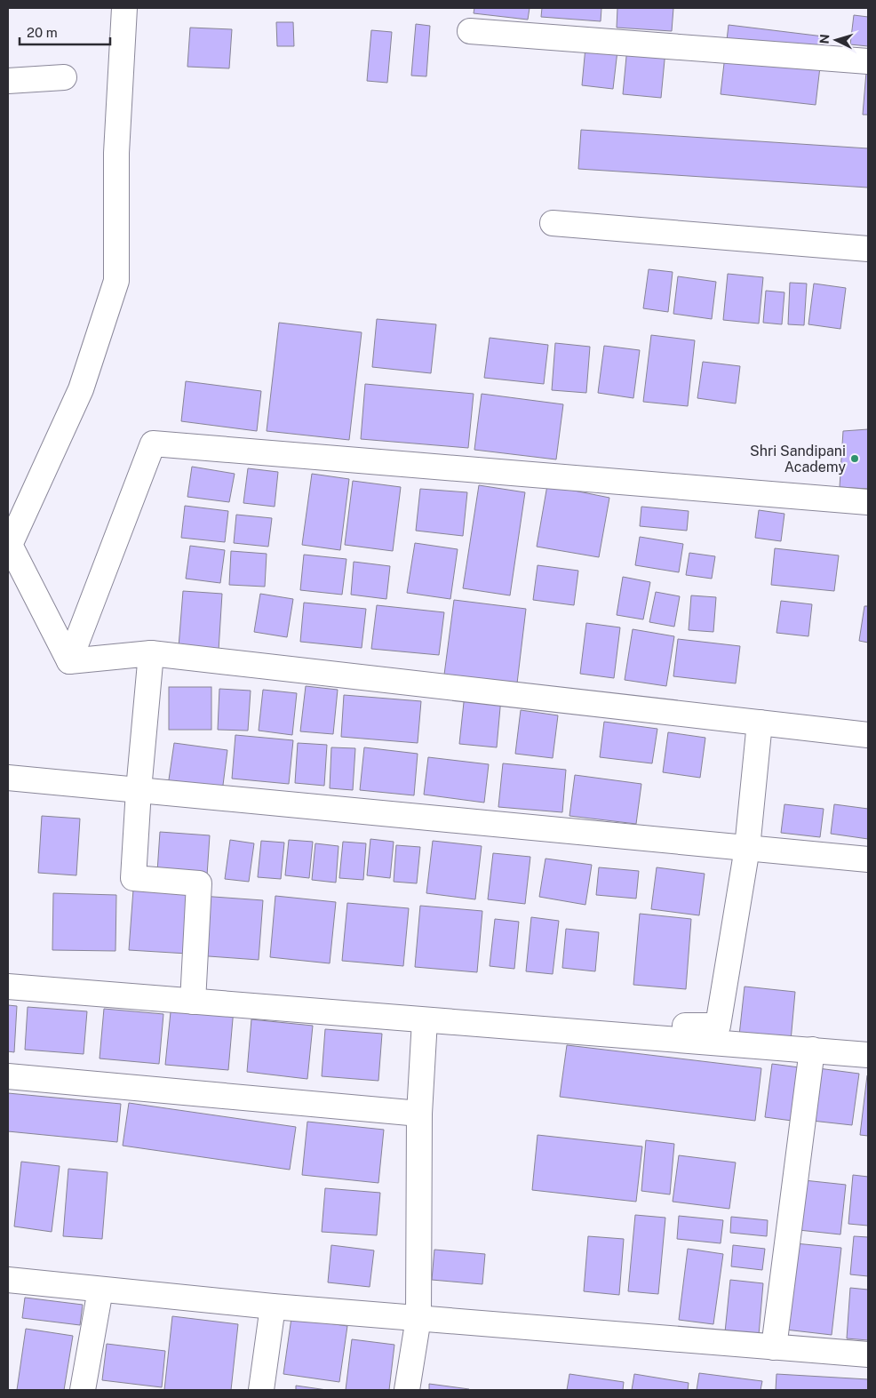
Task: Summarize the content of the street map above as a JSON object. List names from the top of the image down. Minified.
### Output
{"places":["Shri Sandipani Academy"],"scale_bar":"20 m","north":"left"}
